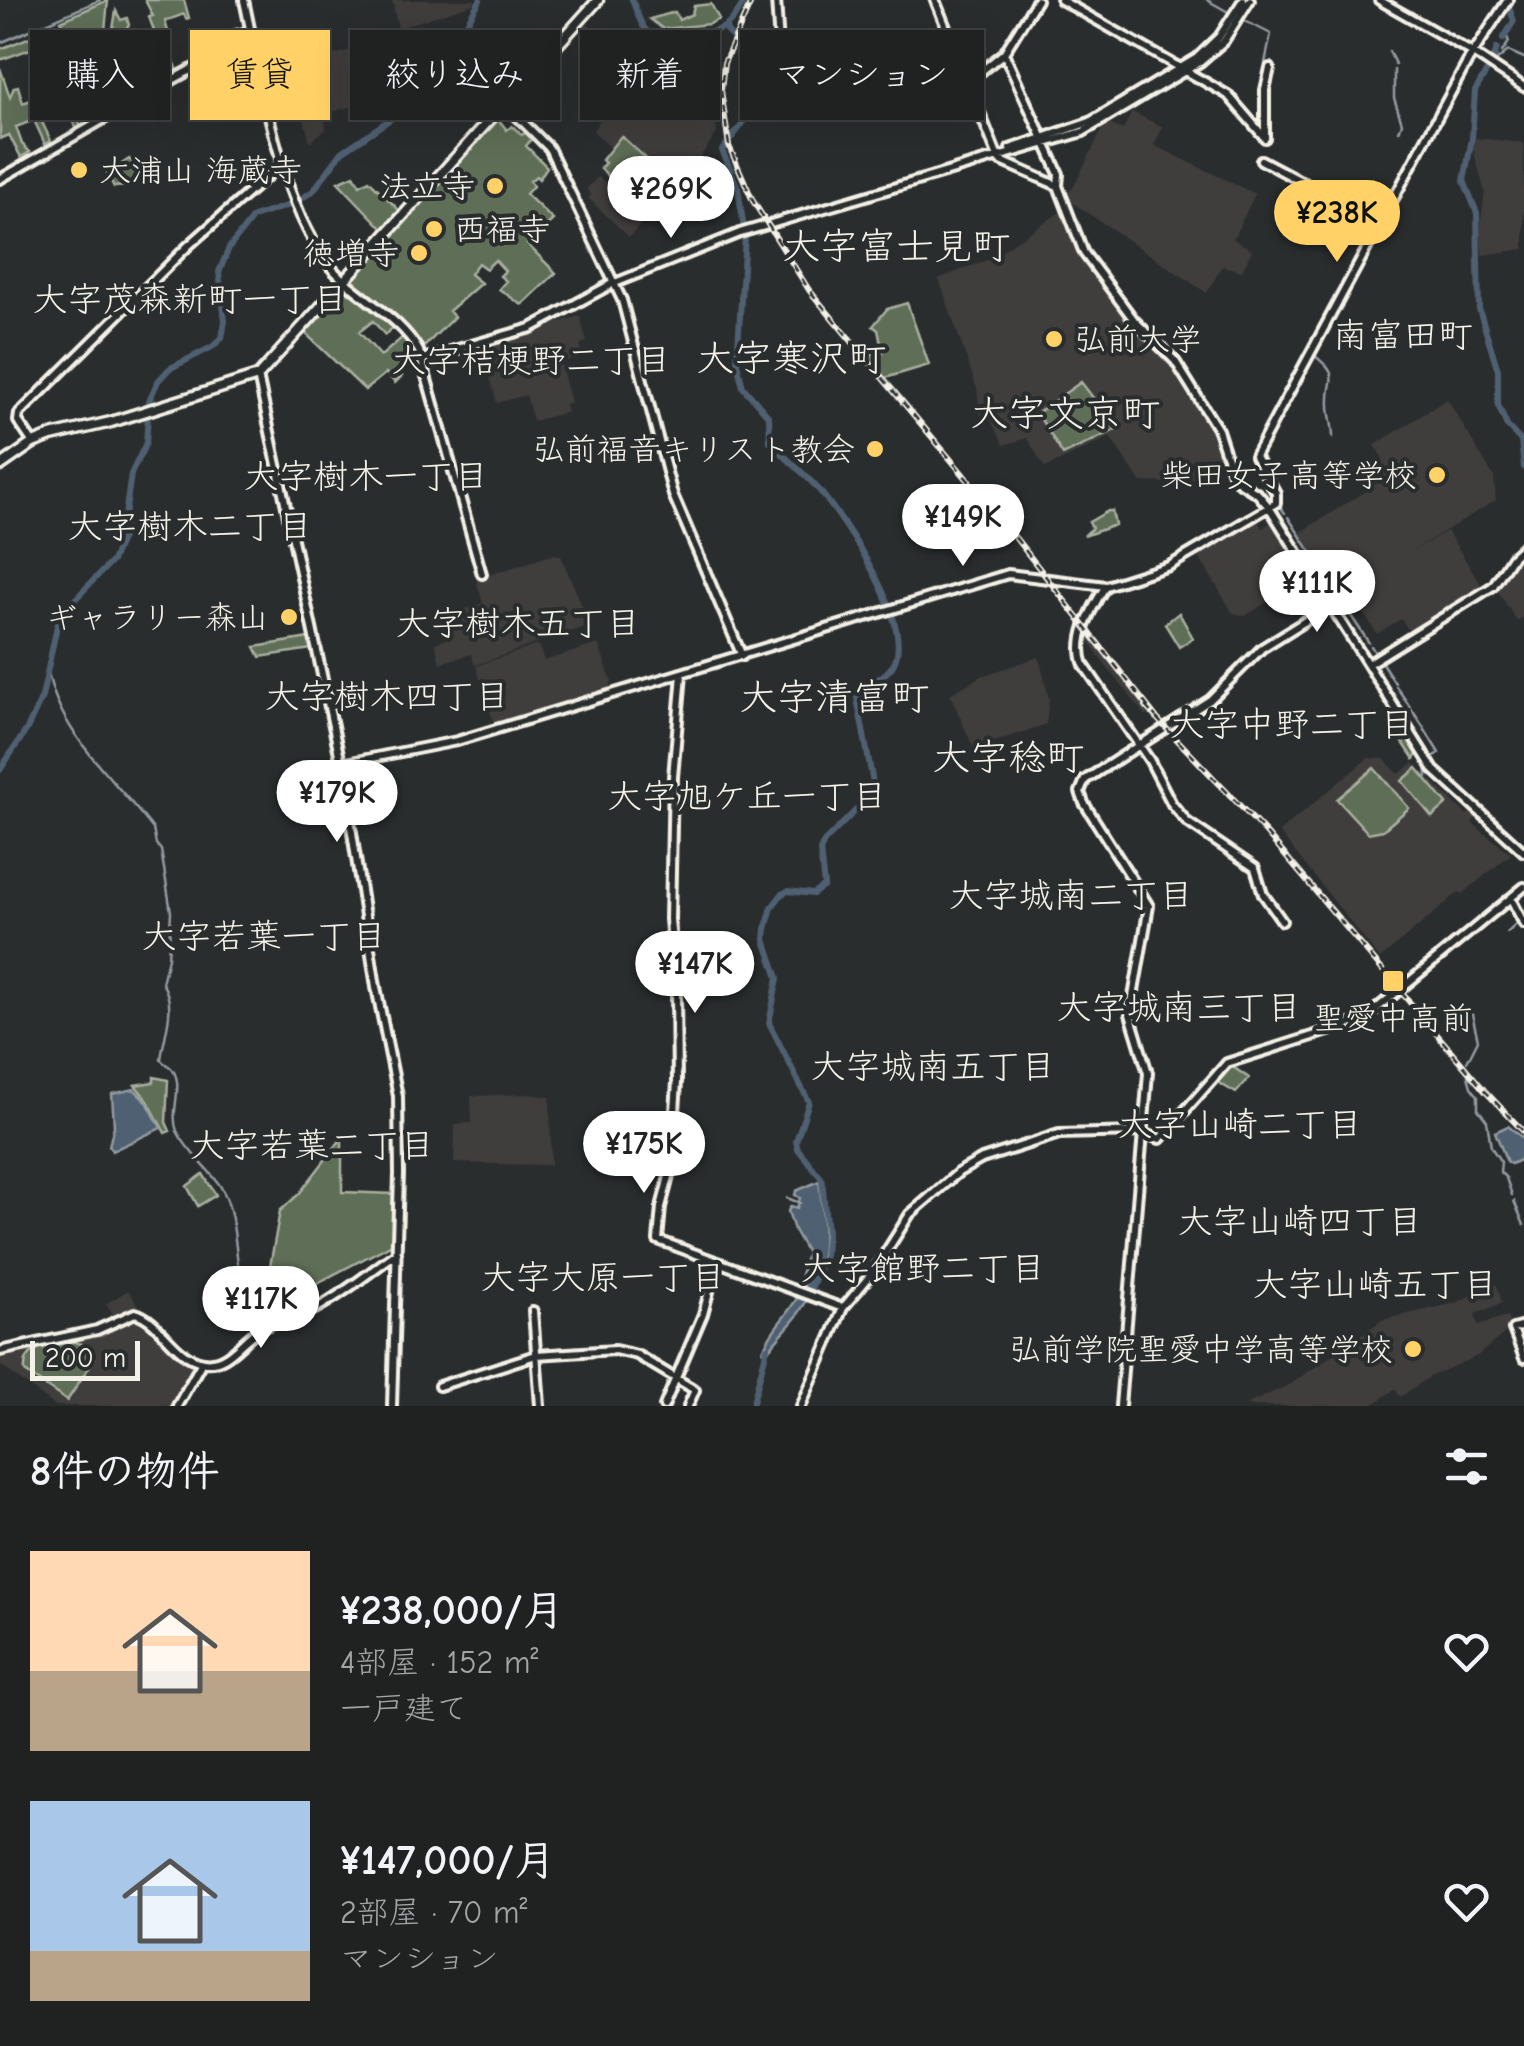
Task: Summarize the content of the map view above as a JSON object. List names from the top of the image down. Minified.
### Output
{"districts":["大字富士見町","大字茂森新町一丁目","南富田町","大字寒沢町","大字桔梗野二丁目","大字文京町","大字樹木一丁目","大字樹木二丁目","大字樹木五丁目","大字樹木四丁目","大字清富町","大字中野二丁目","大字稔町","大字旭ケ丘一丁目","大字城南二丁目","大字若葉一丁目","大字城南三丁目","大字城南五丁目","大字山崎二丁目","大字若葉二丁目","大字山崎四丁目","大字館野二丁目","大字大原一丁目","大字山崎五丁目"],"places":{"other":["大浦山 海蔵寺","法立寺","西福寺","徳増寺","弘前大学","弘前福音キリスト教会","柴田女子高等学校","ギャラリー森山","弘前学院聖愛中学高等学校"],"transit":["聖愛中高前"]},"scale_bar":"200 m","page":{"chip":["購入","賃貸","絞り込み","新着","マンション"],"price":["¥269K","¥238K","¥149K","¥111K","¥179K","¥147K","¥175K","¥117K"],"scale":"200 m","heading":"8件の物件","list":[{"name":"¥238,000/月","note":"4部屋 · 152 m² · 一戸建て"},{"name":"¥147,000/月","note":"2部屋 · 70 m² · マンション"}]}}
